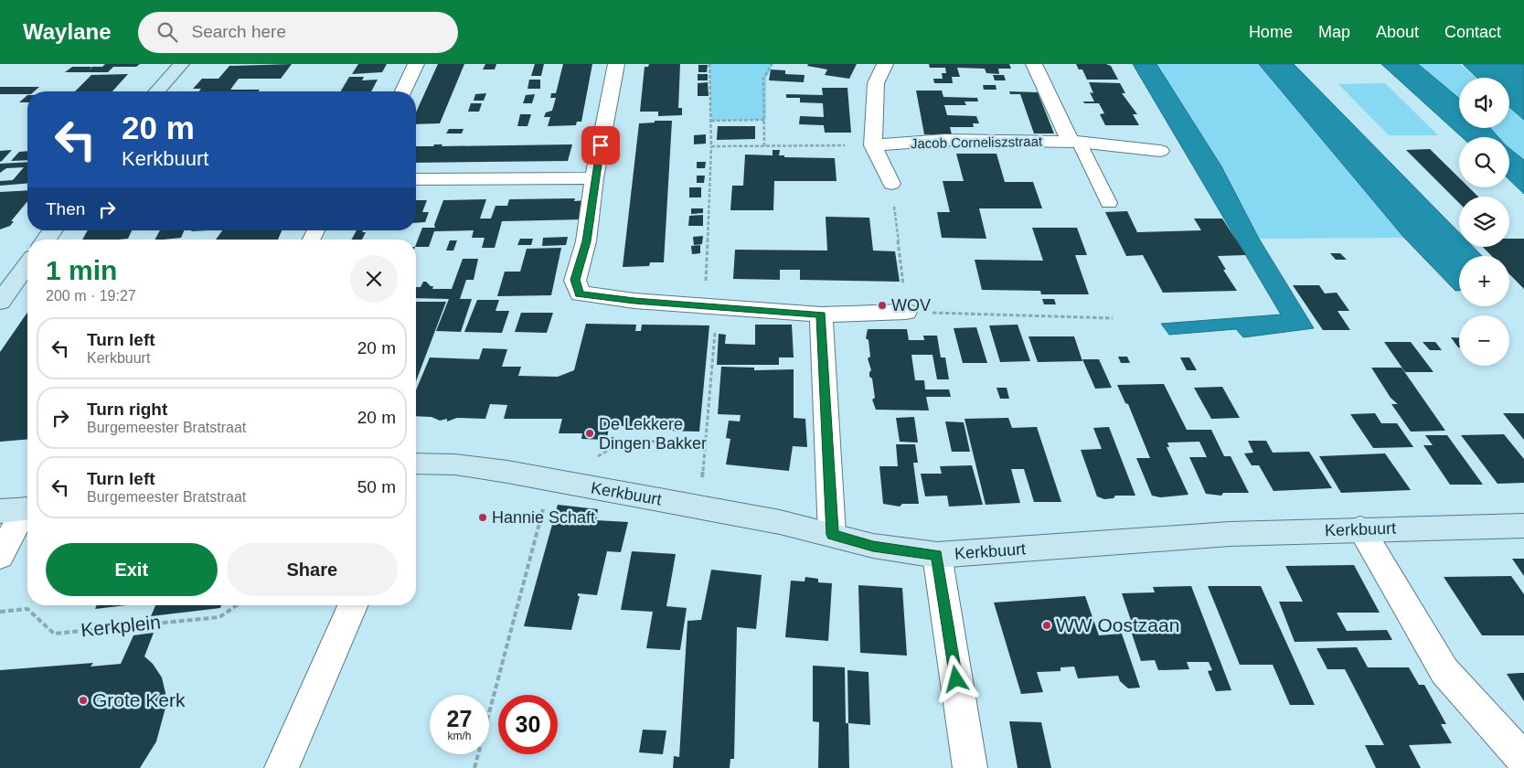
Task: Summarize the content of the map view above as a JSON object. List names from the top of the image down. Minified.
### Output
{"streets":{"street":["Jacob Corneliszstraat","Kerkbuurt"],"path":["Kerkplein"]},"places":["WOV","De Lekkere Dingen Bakker","Hannie Schaft","WW Oostzaan","Grote Kerk"],"page":{"header":"Waylane","search":"Search here","nav":["Home","Map","About","Contact"],"map_buttons":["+","−"],"turn":["20 m","Kerkbuurt"],"then":"Then","heading":["1 min","200 m · 19:27"],"list":[{"name":"Turn left","note":"Kerkbuurt","value":"20 m"},{"name":"Turn right","note":"Burgemeester Bratstraat","value":"20 m"},{"name":"Turn left","note":"Burgemeester Bratstraat","value":"50 m"}],"buttons":["Exit","Share"],"speed":"27 km/h","limit":"30"}}
